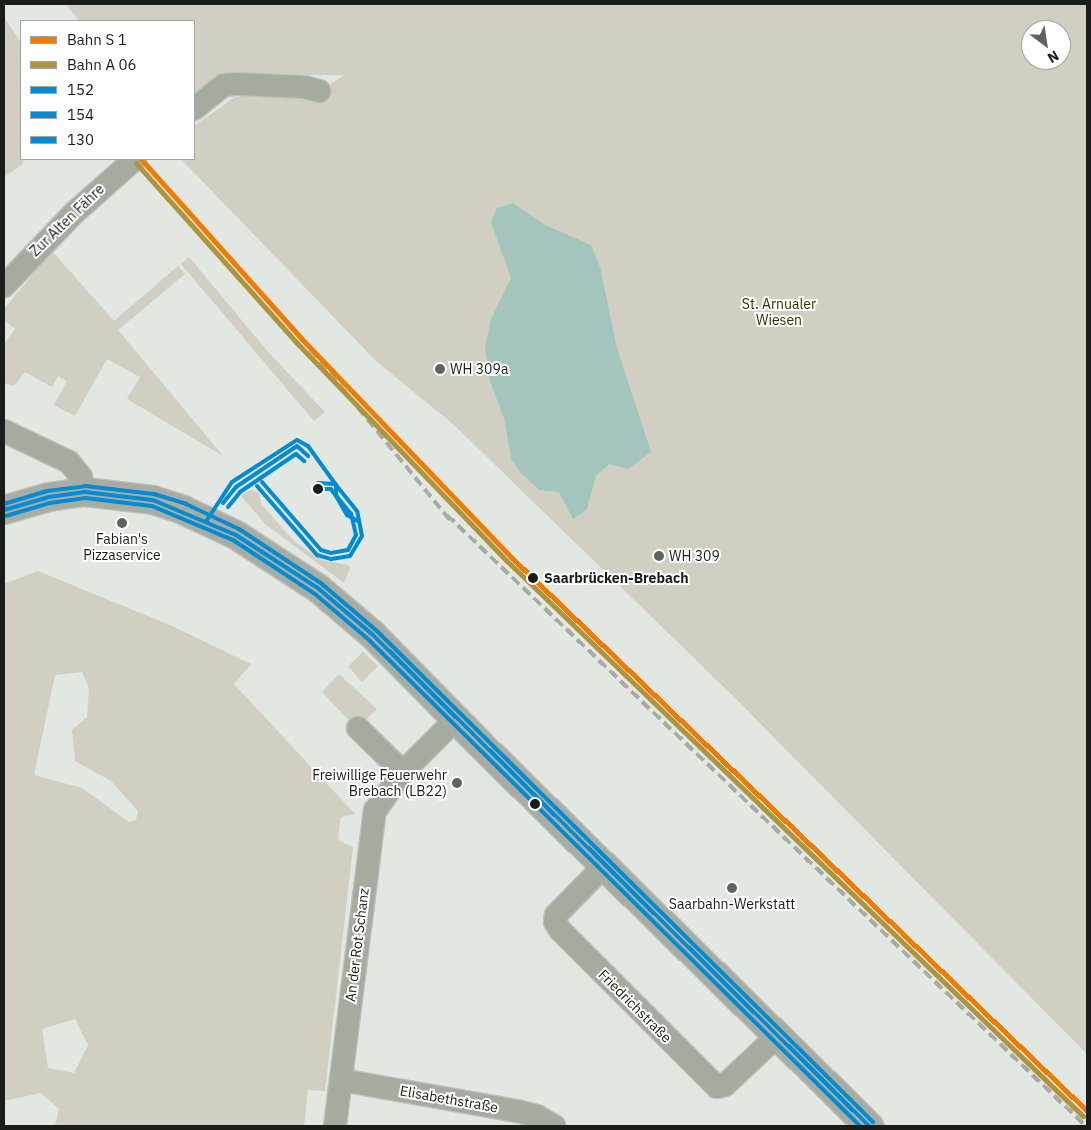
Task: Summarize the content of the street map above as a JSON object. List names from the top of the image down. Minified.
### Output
{"streets":{"street":["Zur Alten Fähre","An der Rot Schanz","Friedrichstraße","Elisabethstraße"]},"crossings":[["An der Rot Schanz","Elisabethstraße"]],"parks":["St. Arnualer Wiesen"],"places":["WH 309a","Fabian's Pizzaservice","WH 309","Saarbrücken-Brebach","Freiwillige Feuerwehr Brebach (LB22)","Saarbahn-Werkstatt"],"lines":["transit line 130","transit line 152","transit line 154"],"legend":["Bahn S 1","Bahn A 06","152","154","130"],"north":"bottom right"}
